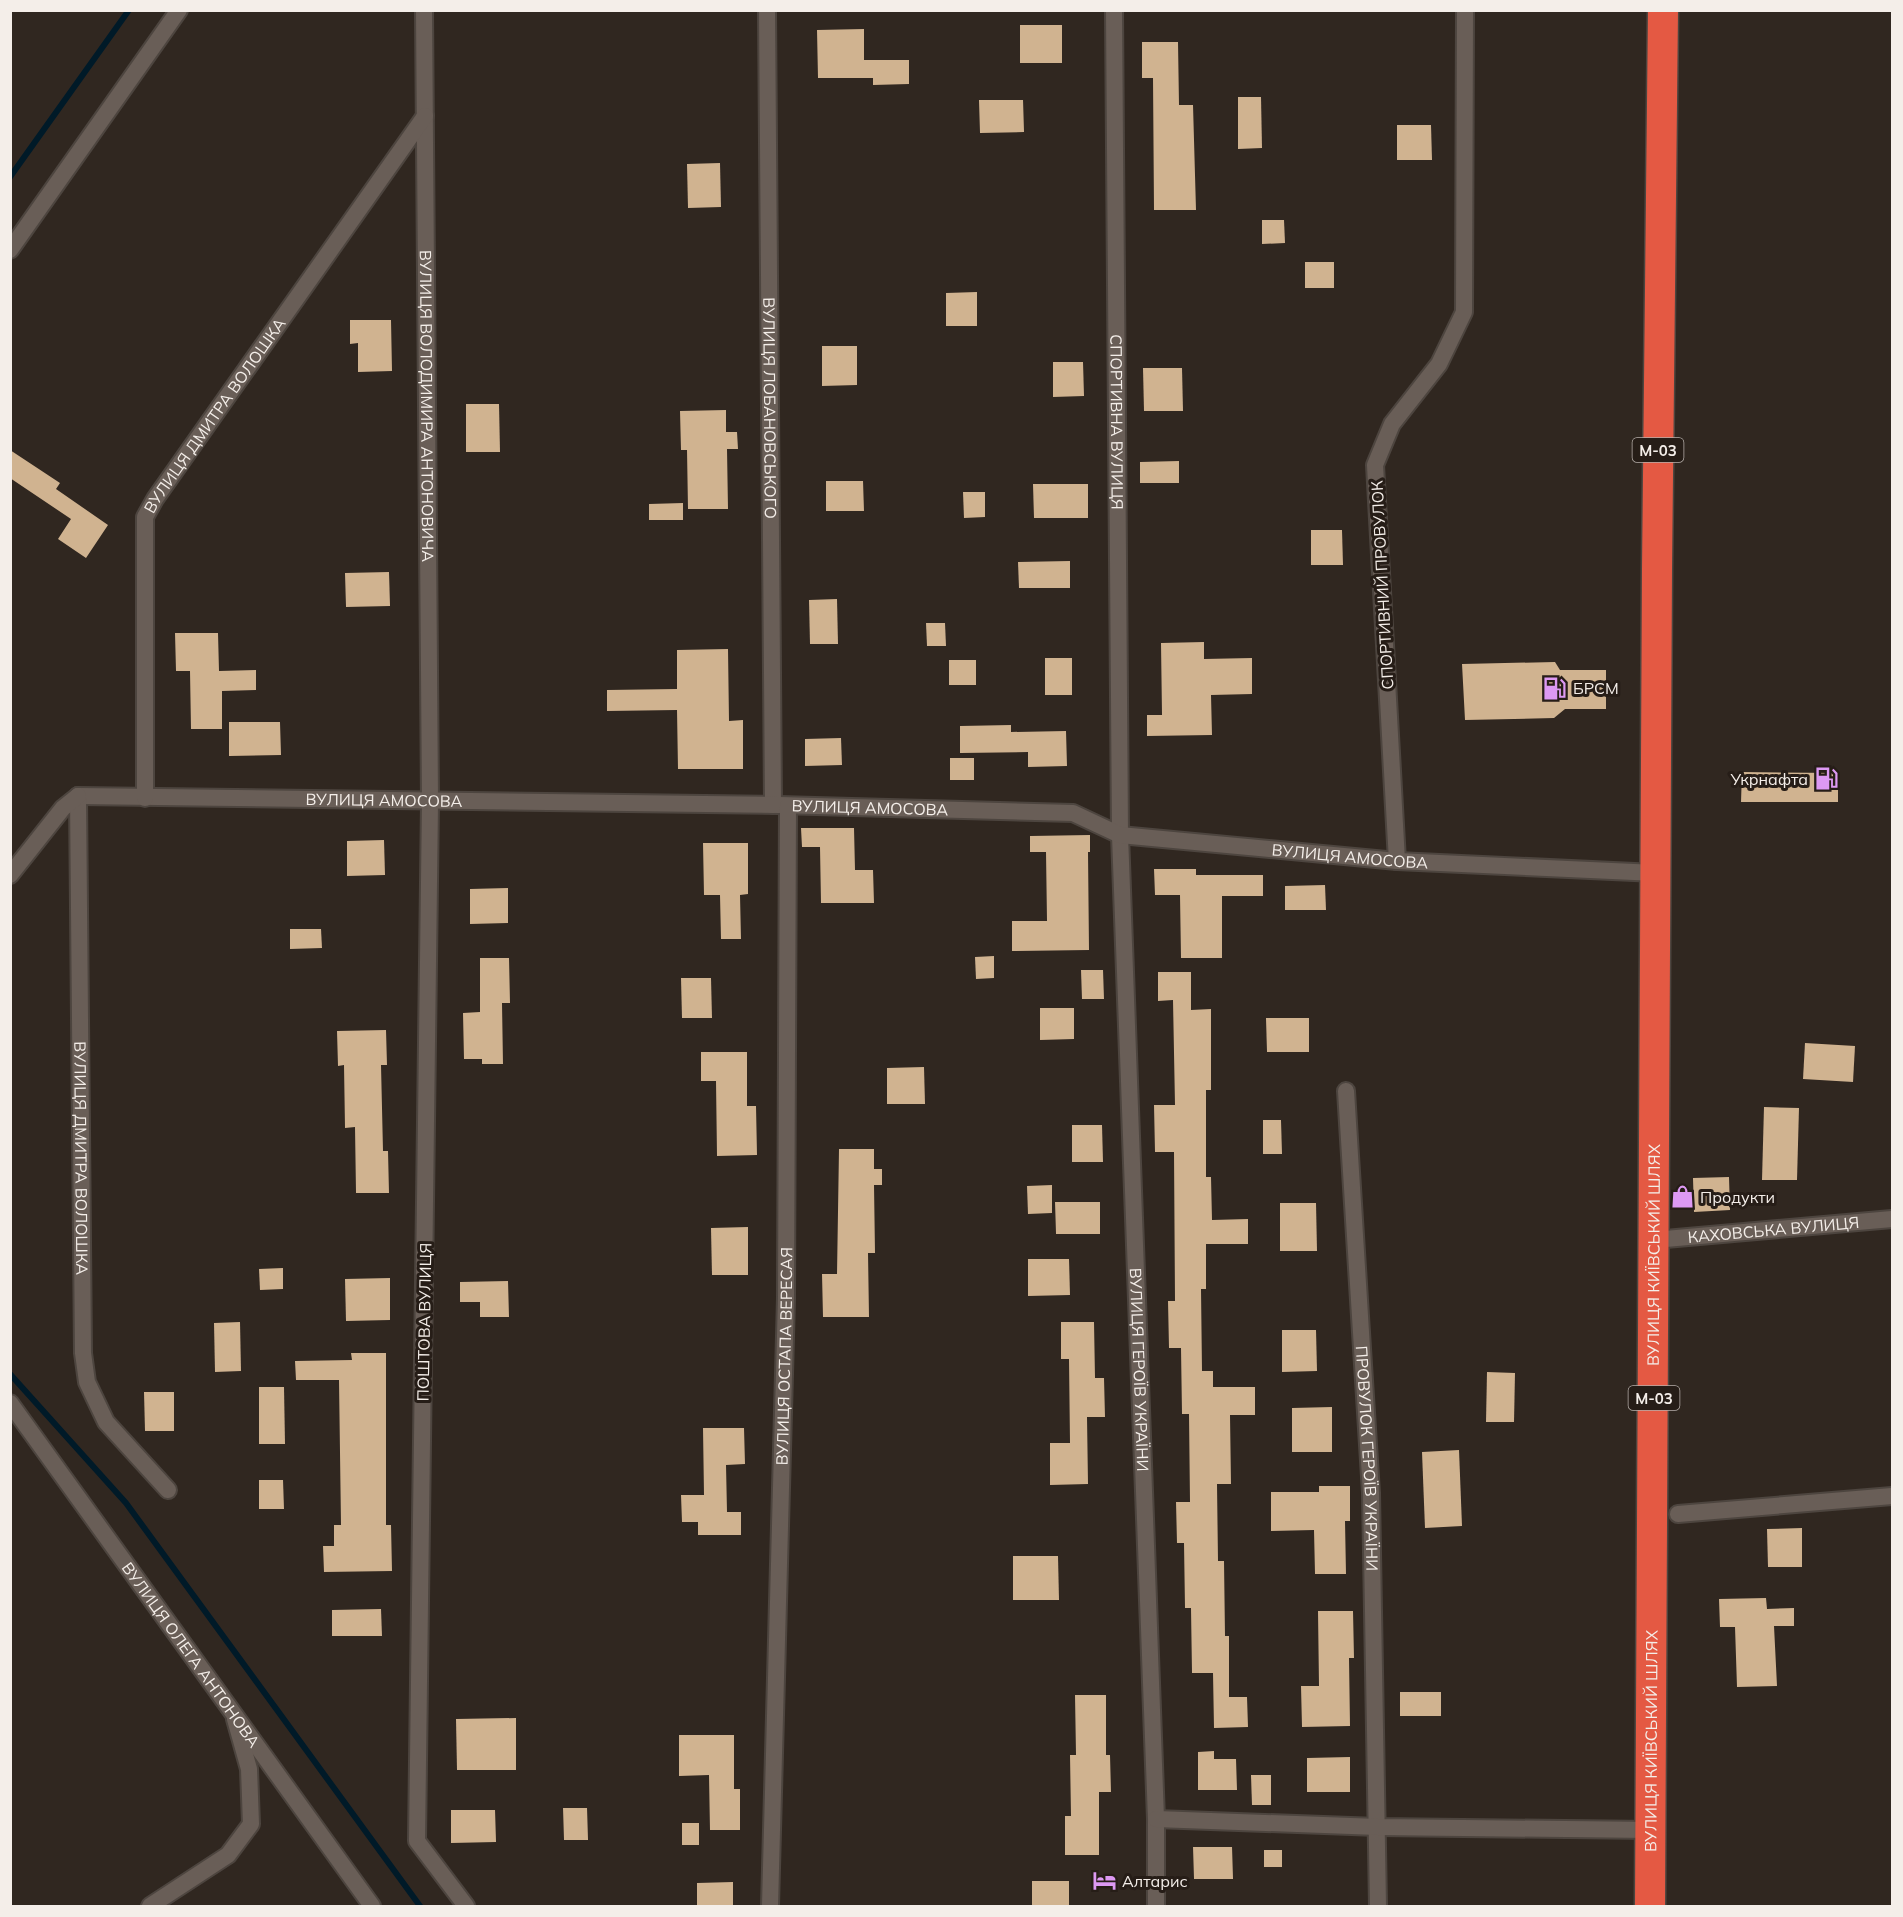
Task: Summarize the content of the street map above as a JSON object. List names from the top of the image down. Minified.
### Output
{"streets":{"highway":["М-03","ВУЛИЦЯ КИЇВСЬКИЙ ШЛЯХ"],"street":["ВУЛИЦЯ ВОЛОДИМИРА АНТОНОВИЧА","ВУЛИЦЯ ЛОБАНОВСЬКОГО","ВУЛИЦЯ ДМИТРА ВОЛОШКА","СПОРТИВНА ВУЛИЦЯ","СПОРТИВНИЙ ПРОВУЛОК","ВУЛИЦЯ АМОСОВА","КАХОВСЬКА ВУЛИЦЯ","ПОШТОВА ВУЛИЦЯ","ВУЛИЦЯ ОСТАПА ВЕРЕСАЯ","ВУЛИЦЯ ГЕРОЇВ УКРАЇНИ","ПРОВУЛОК ГЕРОЇВ УКРАЇНИ","ВУЛИЦЯ ОЛЕГА АНТОНОВА"]},"crossings":[["ВУЛИЦЯ ВОЛОДИМИРА АНТОНОВИЧА","ВУЛИЦЯ ДМИТРА ВОЛОШКА"],["ВУЛИЦЯ ВОЛОДИМИРА АНТОНОВИЧА","ВУЛИЦЯ АМОСОВА"],["ВУЛИЦЯ ВОЛОДИМИРА АНТОНОВИЧА","ПОШТОВА ВУЛИЦЯ"],["ВУЛИЦЯ ЛОБАНОВСЬКОГО","ВУЛИЦЯ АМОСОВА"],["ВУЛИЦЯ ЛОБАНОВСЬКОГО","ВУЛИЦЯ ОСТАПА ВЕРЕСАЯ"],["ВУЛИЦЯ ДМИТРА ВОЛОШКА","ВУЛИЦЯ АМОСОВА"],["СПОРТИВНА ВУЛИЦЯ","ВУЛИЦЯ АМОСОВА"],["СПОРТИВНА ВУЛИЦЯ","ВУЛИЦЯ ГЕРОЇВ УКРАЇНИ"],["М-03","ВУЛИЦЯ АМОСОВА"],["М-03","ВУЛИЦЯ КИЇВСЬКИЙ ШЛЯХ"],["СПОРТИВНИЙ ПРОВУЛОК","ВУЛИЦЯ АМОСОВА"],["ВУЛИЦЯ АМОСОВА","ВУЛИЦЯ КИЇВСЬКИЙ ШЛЯХ"],["ВУЛИЦЯ АМОСОВА","ПОШТОВА ВУЛИЦЯ"],["ВУЛИЦЯ АМОСОВА","ВУЛИЦЯ ОСТАПА ВЕРЕСАЯ"],["ВУЛИЦЯ АМОСОВА","ВУЛИЦЯ ГЕРОЇВ УКРАЇНИ"],["КАХОВСЬКА ВУЛИЦЯ","ВУЛИЦЯ КИЇВСЬКИЙ ШЛЯХ"]],"places":{"fuel station":["БРСМ","Укрнафта"],"shop":["Продукти"],"hotel":["Алтарис"]}}
